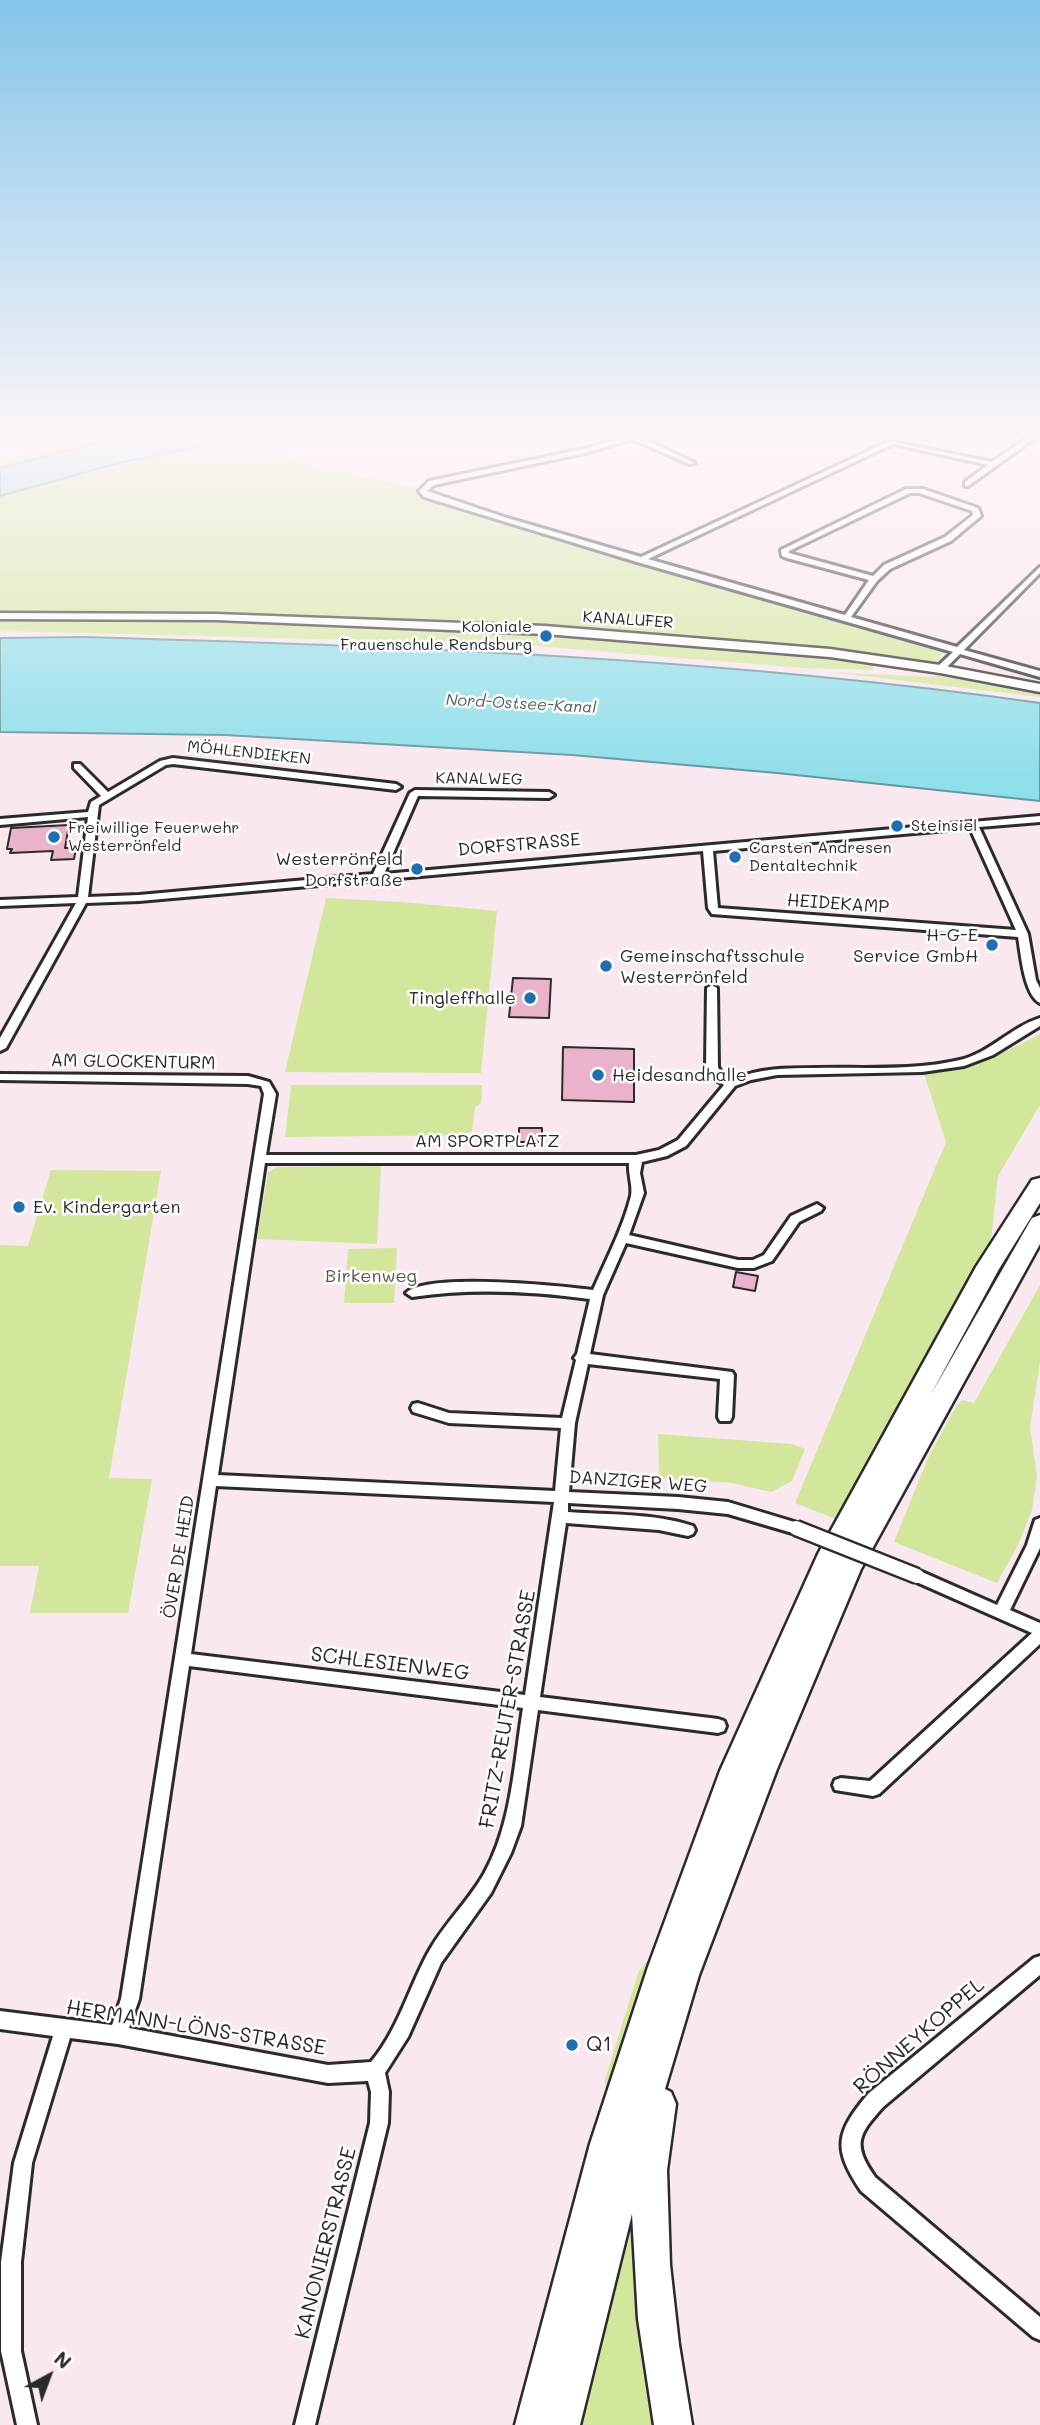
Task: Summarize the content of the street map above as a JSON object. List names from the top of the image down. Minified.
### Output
{"streets":{"street":["KANALUFER","MÖHLENDIEKEN","KANALWEG","DORFSTRASSE","HEIDEKAMP","AM GLOCKENTURM","AM SPORTPLATZ","DANZIGER WEG","ÖVER DE HEID","SCHLESIENWEG","FRITZ-REUTER-STRASSE","HERMANN-LÖNS-STRASSE","RÖNNEYKOPPEL","KANONIERSTRASSE"]},"crossings":[["MÖHLENDIEKEN","DORFSTRASSE"],["KANALWEG","DORFSTRASSE"],["DORFSTRASSE","HEIDEKAMP"],["AM GLOCKENTURM","ÖVER DE HEID"],["AM SPORTPLATZ","ÖVER DE HEID"],["AM SPORTPLATZ","FRITZ-REUTER-STRASSE"],["DANZIGER WEG","ÖVER DE HEID"],["DANZIGER WEG","FRITZ-REUTER-STRASSE"],["ÖVER DE HEID","SCHLESIENWEG"],["ÖVER DE HEID","HERMANN-LÖNS-STRASSE"],["SCHLESIENWEG","FRITZ-REUTER-STRASSE"],["FRITZ-REUTER-STRASSE","HERMANN-LÖNS-STRASSE"],["FRITZ-REUTER-STRASSE","KANONIERSTRASSE"],["HERMANN-LÖNS-STRASSE","KANONIERSTRASSE"]],"water":["Nord-Ostsee-Kanal"],"parks":["Birkenweg"],"places":["Koloniale Frauenschule Rendsburg","Steinsiel","Freiwillige Feuerwehr Westerrönfeld","Carsten Andresen Dentaltechnik","Westerrönfeld Dorfstraße","H-G-E Service GmbH","Gemeinschaftsschule Westerrönfeld","Tingleffhalle","Heidesandhalle","Ev. Kindergarten","Q1"],"north":"top right"}
